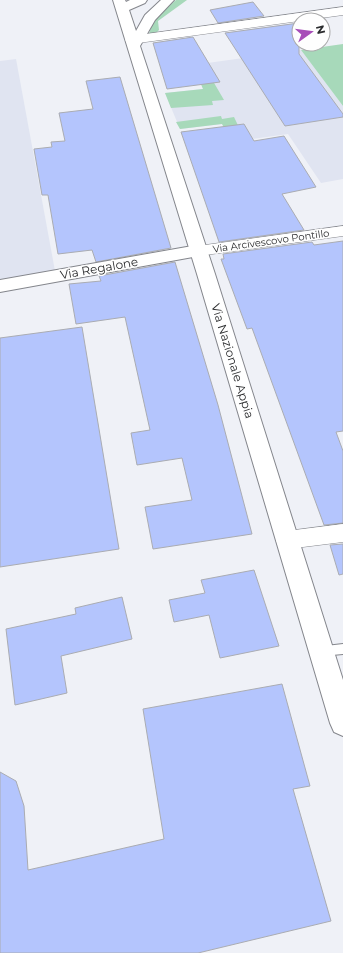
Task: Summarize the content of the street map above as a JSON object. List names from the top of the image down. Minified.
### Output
{"streets":{"main road":["Via Regalone","Via Nazionale Appia"],"street":["Via Arcivescovo Pontillo"]},"crossings":[["Via Arcivescovo Pontillo","Via Regalone"],["Via Arcivescovo Pontillo","Via Nazionale Appia"],["Via Regalone","Via Nazionale Appia"]],"north":"right"}
